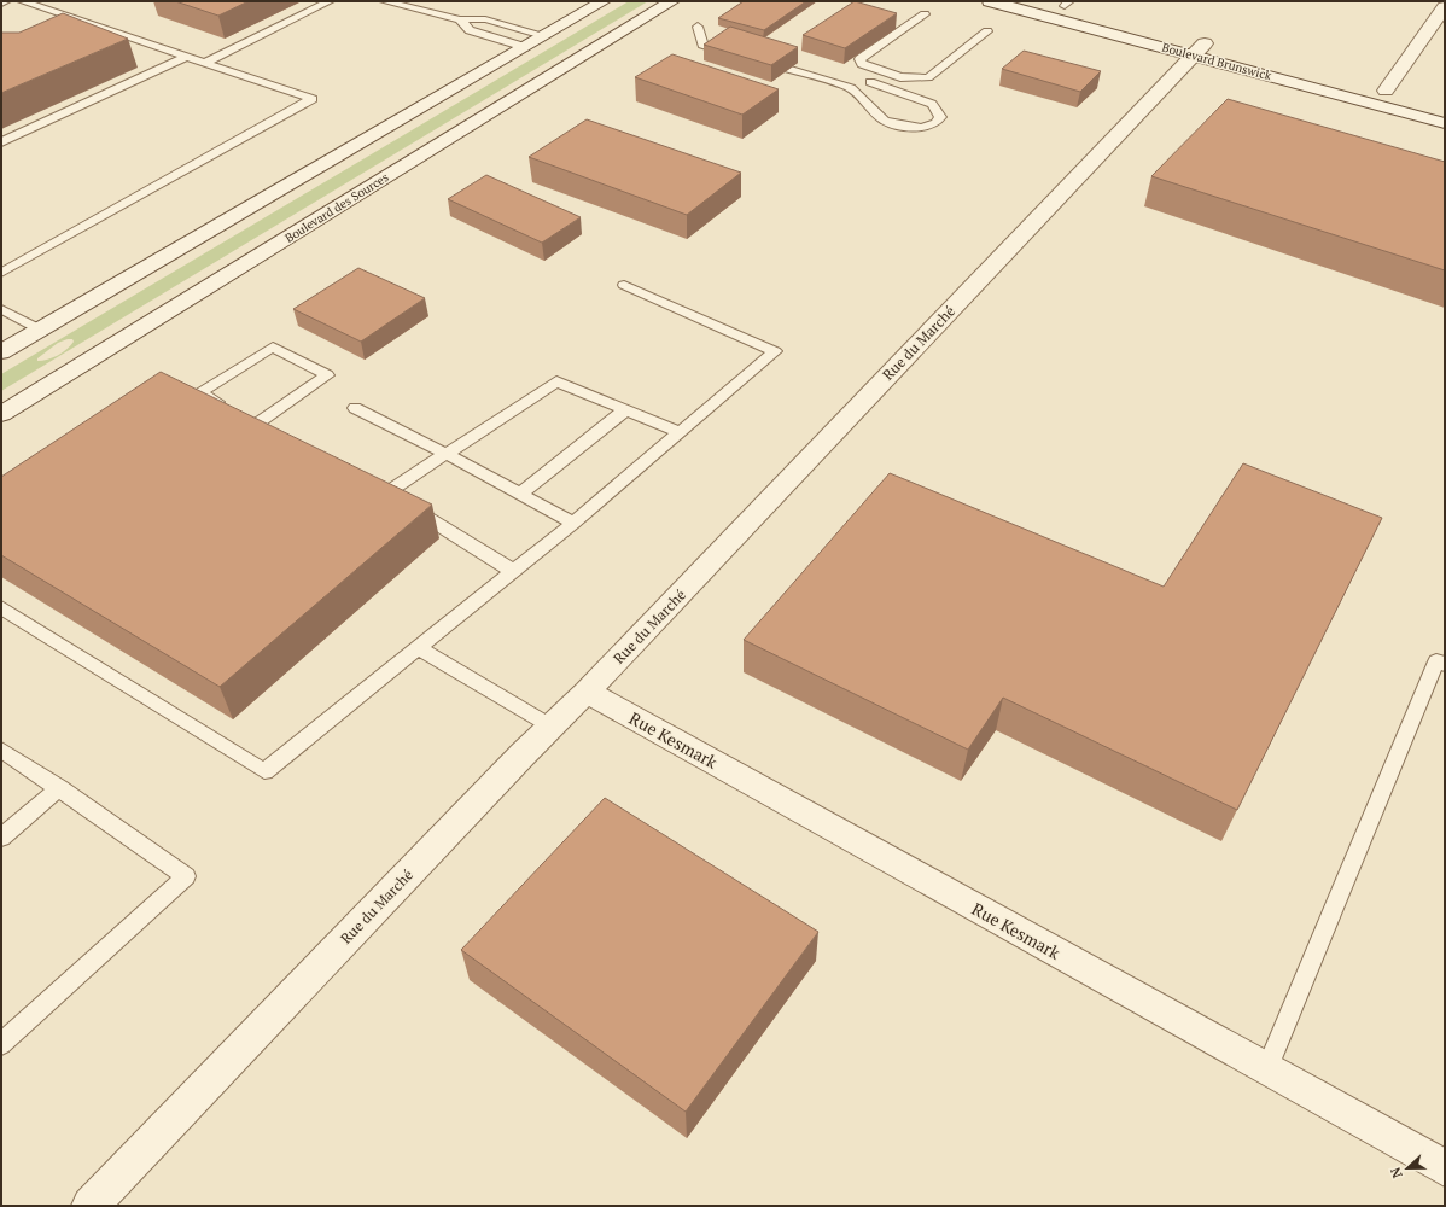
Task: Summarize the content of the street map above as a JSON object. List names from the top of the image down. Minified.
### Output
{"streets":{"street":["Boulevard Brunswick","Boulevard des Sources","Rue du Marché","Rue Kesmark"]},"crossings":[["Boulevard Brunswick","Rue du Marché"],["Rue du Marché","Rue Kesmark"]],"north":"left"}
